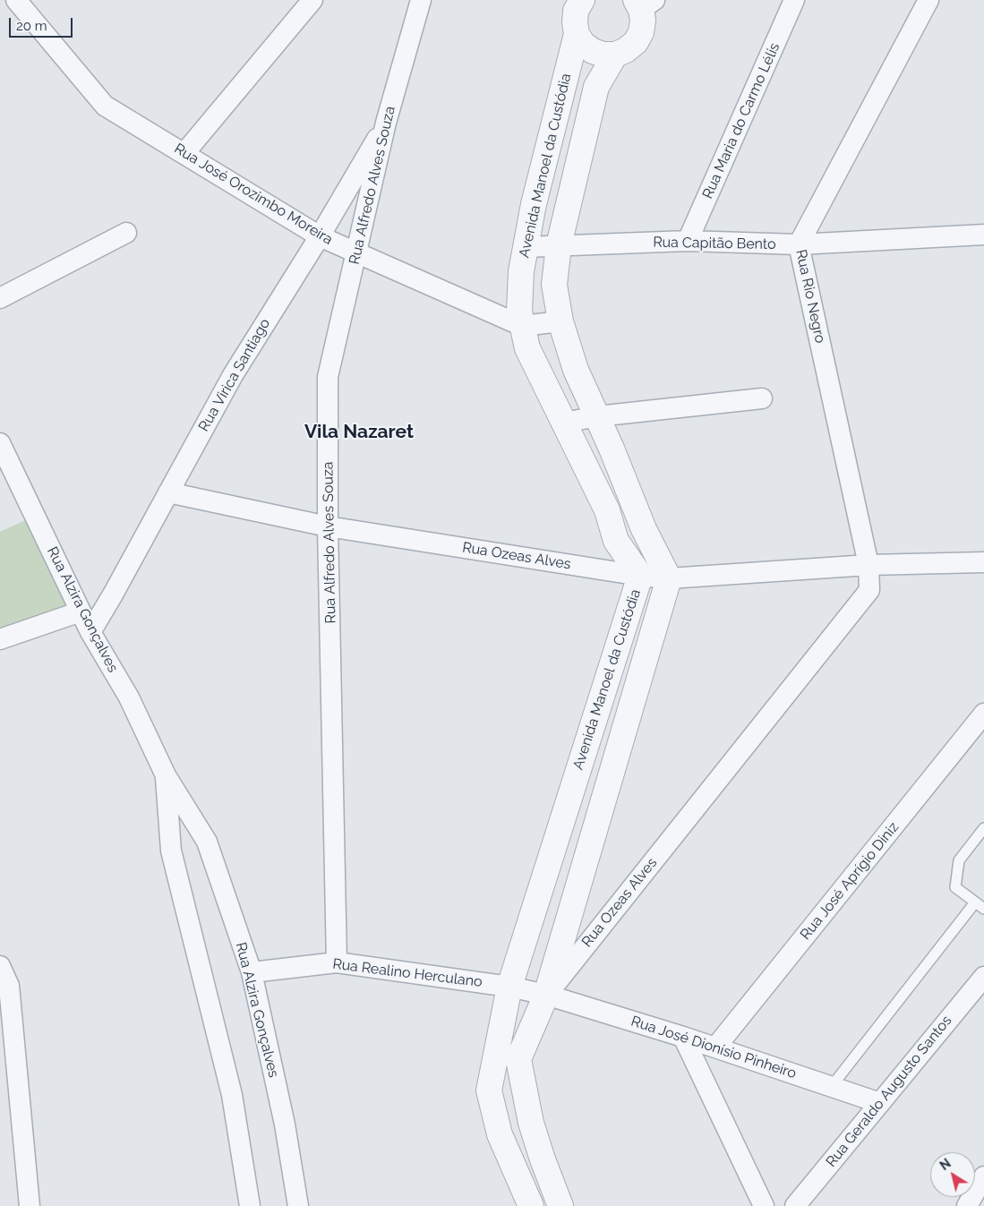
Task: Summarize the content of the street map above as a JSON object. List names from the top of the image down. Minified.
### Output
{"streets":{"street":["Rua Maria do Carmo Lélis","Avenida Manoel da Custódia","Rua Alfredo Alves Souza","Rua José Orozimbo Moreira","Rua Capitão Bento","Rua Rio Negro","Rua Virica Santiago","Rua Ozeas Alves","Rua Alzira Gonçalves","Rua José Aprígio Diniz","Rua Realino Herculano","Rua José Dionísio Pinheiro","Rua Geraldo Augusto Santos"]},"crossings":[["Rua Maria do Carmo Lélis","Rua Capitão Bento"],["Avenida Manoel da Custódia","Rua José Orozimbo Moreira"],["Avenida Manoel da Custódia","Rua Capitão Bento"],["Avenida Manoel da Custódia","Rua Ozeas Alves"],["Avenida Manoel da Custódia","Rua Realino Herculano"],["Avenida Manoel da Custódia","Rua José Dionísio Pinheiro"],["Rua Alfredo Alves Souza","Rua José Orozimbo Moreira"],["Rua Alfredo Alves Souza","Rua Virica Santiago"],["Rua Alfredo Alves Souza","Rua Ozeas Alves"],["Rua Alfredo Alves Souza","Rua Realino Herculano"],["Rua José Orozimbo Moreira","Rua Virica Santiago"],["Rua Capitão Bento","Rua Rio Negro"],["Rua Rio Negro","Rua Ozeas Alves"],["Rua Virica Santiago","Rua Ozeas Alves"],["Rua Virica Santiago","Rua Alzira Gonçalves"],["Rua Ozeas Alves","Rua José Dionísio Pinheiro"],["Rua Alzira Gonçalves","Rua Realino Herculano"],["Rua José Aprígio Diniz","Rua José Dionísio Pinheiro"],["Rua José Dionísio Pinheiro","Rua Geraldo Augusto Santos"]],"districts":["Vila Nazaret"],"scale_bar":"20 m","north":"top left"}
